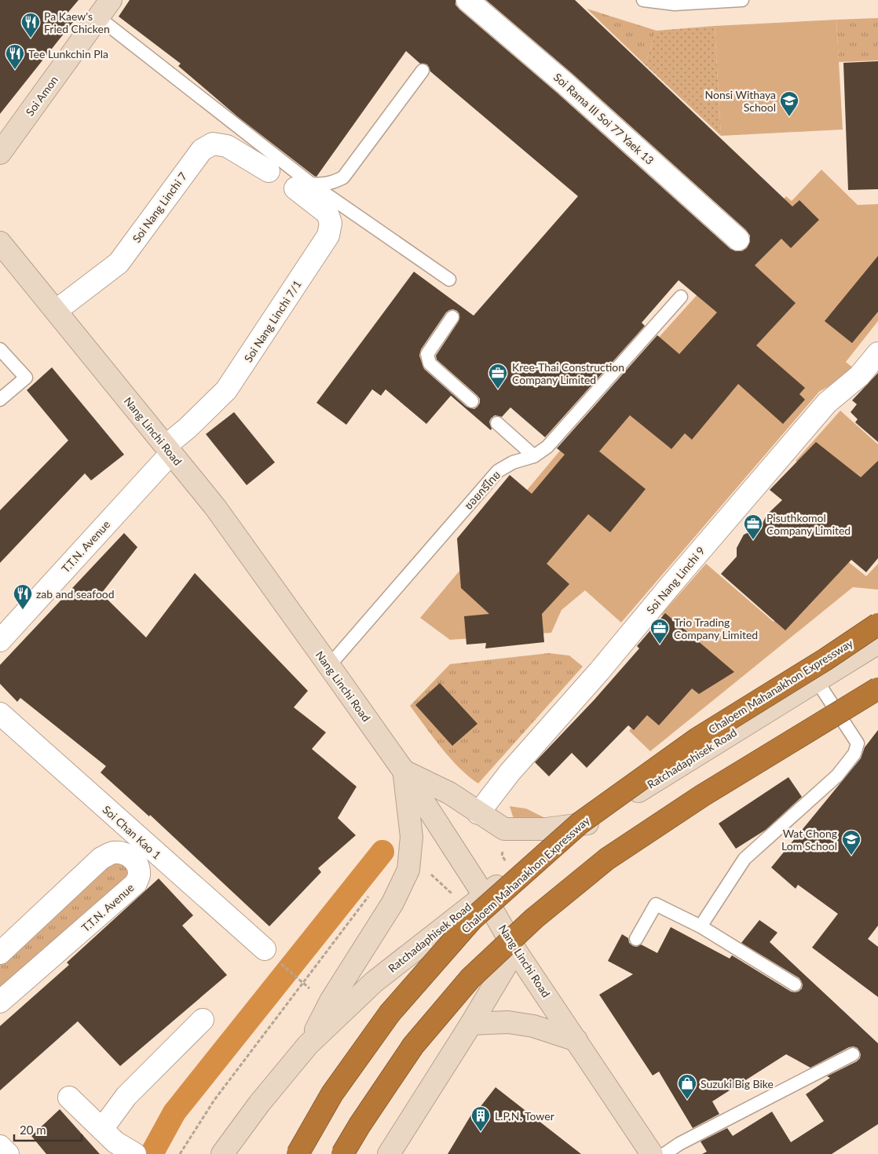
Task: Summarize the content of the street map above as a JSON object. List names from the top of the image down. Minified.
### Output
{"streets":{"highway":["Chaloem Mahanakhon Expressway"],"main road":["Soi Amon","Nang Linchi Road","Ratchadaphisek Road"],"street":["Soi Rama III Soi 77 Yaek 13","Soi Nang Linchi 7","Soi Nang Linchi 7/1","T.T.N. Avenue","Soi Nang Linchi 9","Soi Chan Kao 1"],"lane":["ซอยกรีไทย"]},"crossings":[["Soi Nang Linchi 7","Nang Linchi Road"],["Soi Nang Linchi 7/1","Nang Linchi Road"],["Soi Nang Linchi 7/1","T.T.N. Avenue"],["Nang Linchi Road","ซอยกรีไทย"],["Nang Linchi Road","T.T.N. Avenue"],["Nang Linchi Road","Ratchadaphisek Road"]],"places":{"restaurant":["Pa Kaew's Fried Chicken","Tee Lunkchin Pla","zab and seafood"],"school or university":["Nonsi Withaya School","Wat Chong Lom School"],"office":["Kree-Thai Construction Company Limited","Pisuthkomol Company Limited","Trio Trading Company Limited"],"shop":["Suzuki Big Bike"],"building":["L.P.N. Tower"]},"scale_bar":"20 m"}
